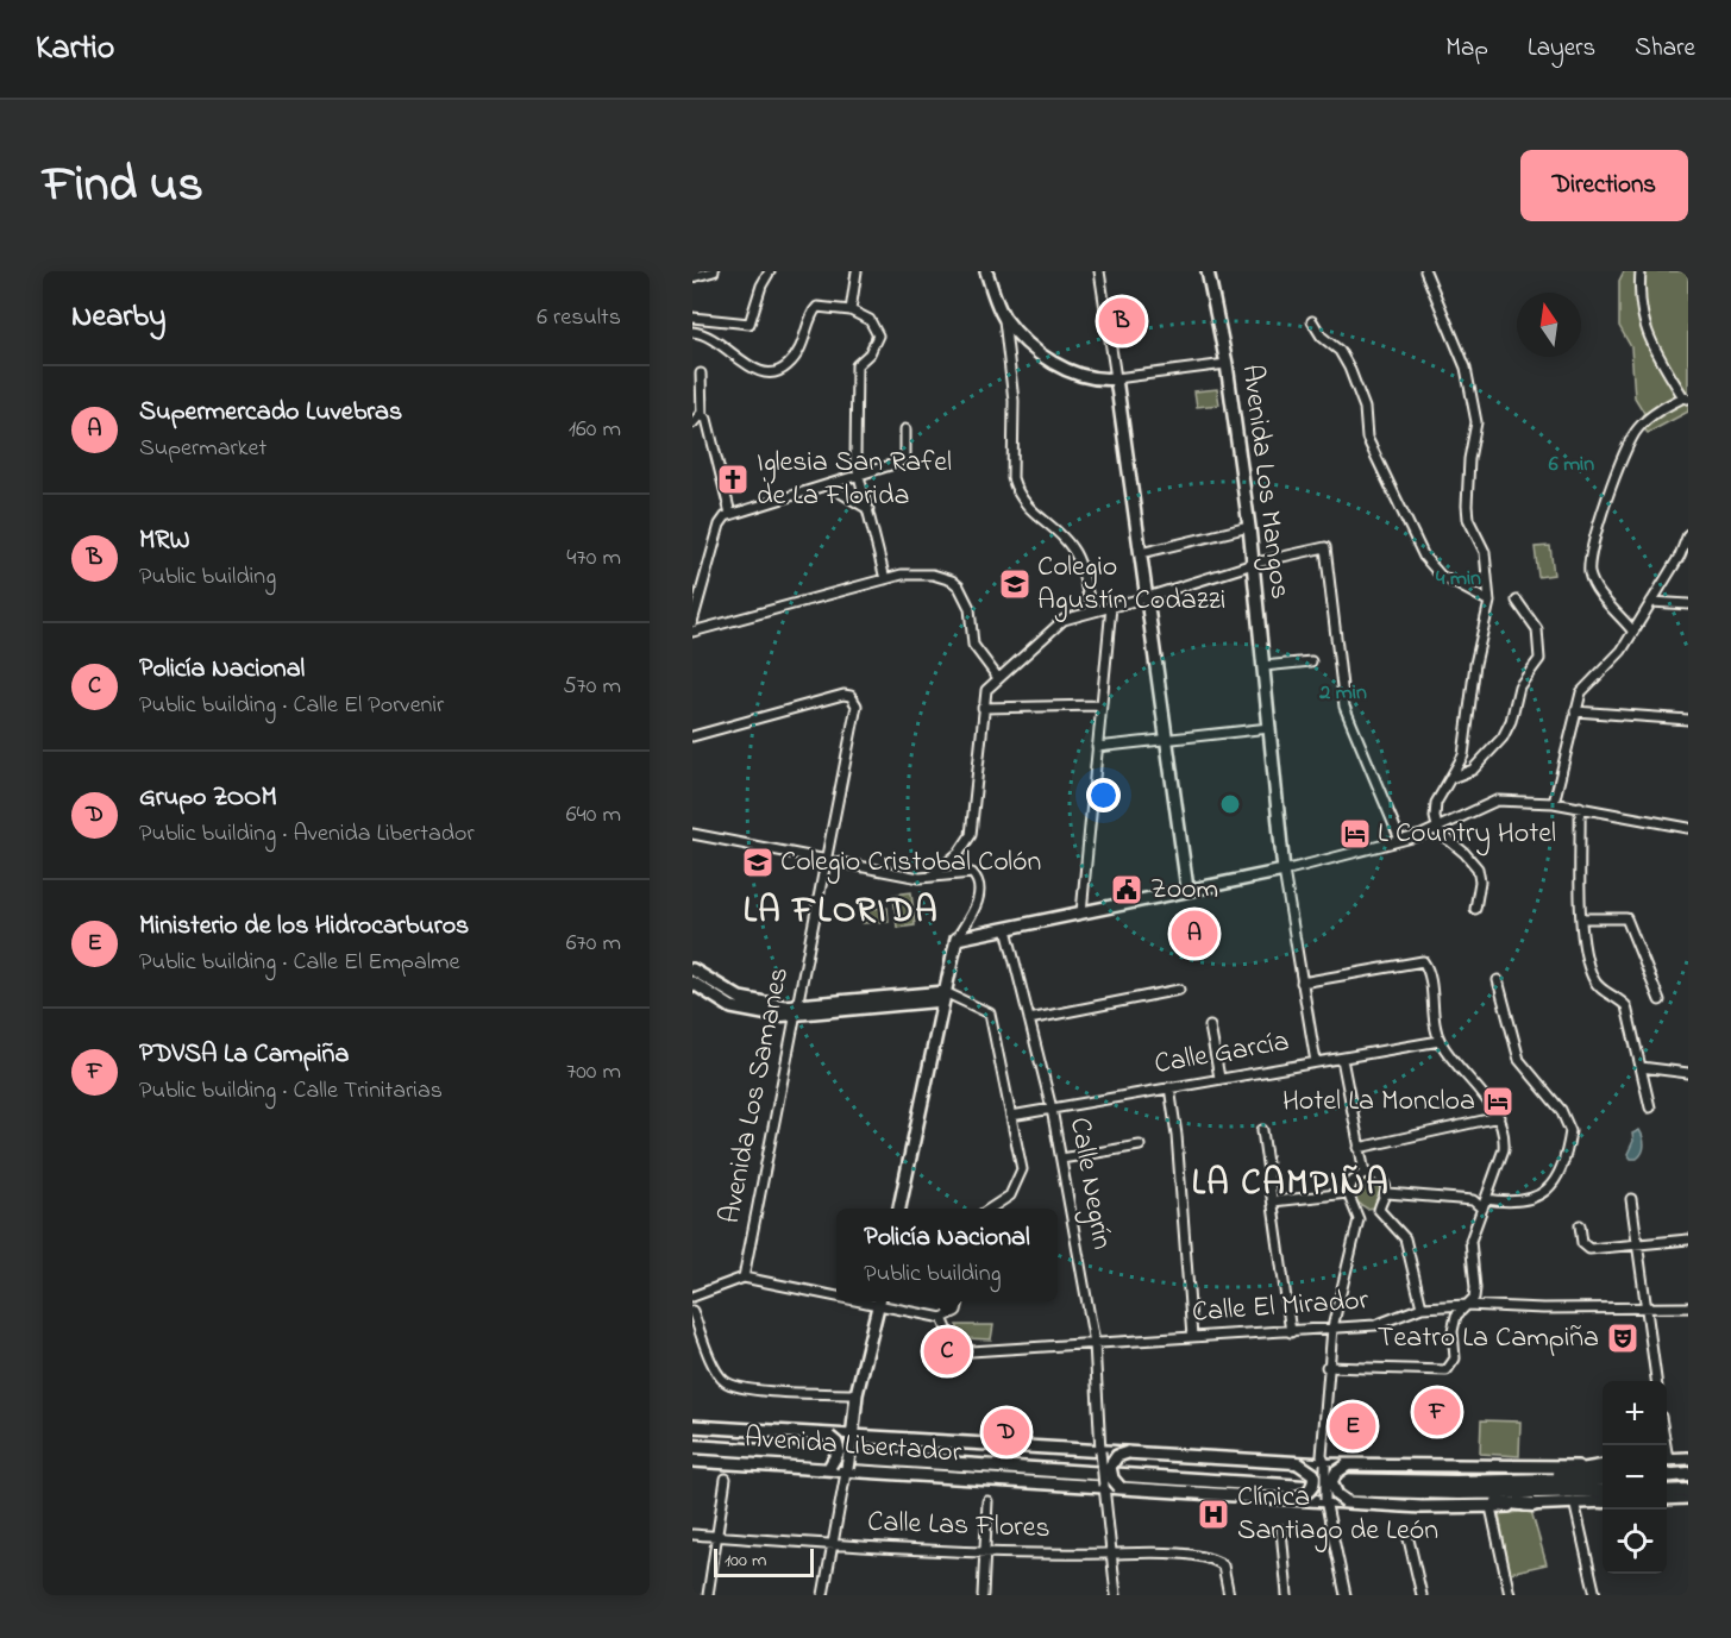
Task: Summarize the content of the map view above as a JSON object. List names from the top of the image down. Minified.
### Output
{"streets":{"main road":["Avenida Libertador"],"street":["Avenida Los Mangos","Calle García","Avenida Los Samanes","Calle Negrín","Calle El Mirador","Calle Las Flores"]},"crossings":[["Calle García","Calle Negrín"],["Calle Negrín","Calle El Mirador"],["Calle Negrín","Avenida Libertador"]],"districts":["LA FLORIDA","LA CAMPIÑA"],"places":{"church":["Iglesia San Rafel de La Florida"],"school or university":["Colegio Agustín Codazzi","Colegio Cristobal Colón"],"hotel":["L Country Hotel","Hotel La Moncloa"],"public building":["Zoom"],"theatre":["Teatro La Campiña"],"hospital":["Clínica Santiago de León"]},"scale_bar":"100 m","north":"top","page":{"header":"Kartio","nav":["Map","Layers","Share"],"title":"Find us","buttons":"Directions","heading":["Nearby","6 results"],"pins":["B","A","C","F","E","D"],"list":[{"mark":"A","name":"Supermercado Luvebras","note":"Supermarket","value":"160 m"},{"mark":"B","name":"MRW","note":"Public building","value":"470 m"},{"mark":"C","name":"Policía Nacional","note":"Public building · Calle El Porvenir","value":"570 m"},{"mark":"D","name":"Grupo ZOOM","note":"Public building · Avenida Libertador","value":"640 m"},{"mark":"E","name":"Ministerio de los Hidrocarburos","note":"Public building · Calle El Empalme","value":"670 m"},{"mark":"F","name":"PDVSA La Campiña","note":"Public building · Calle Trinitarias","value":"700 m"}],"popup":["Policía Nacional","Public building"],"map_buttons":["+","−"],"scale":"100 m"},"rings":["6 min","4 min","2 min"]}
